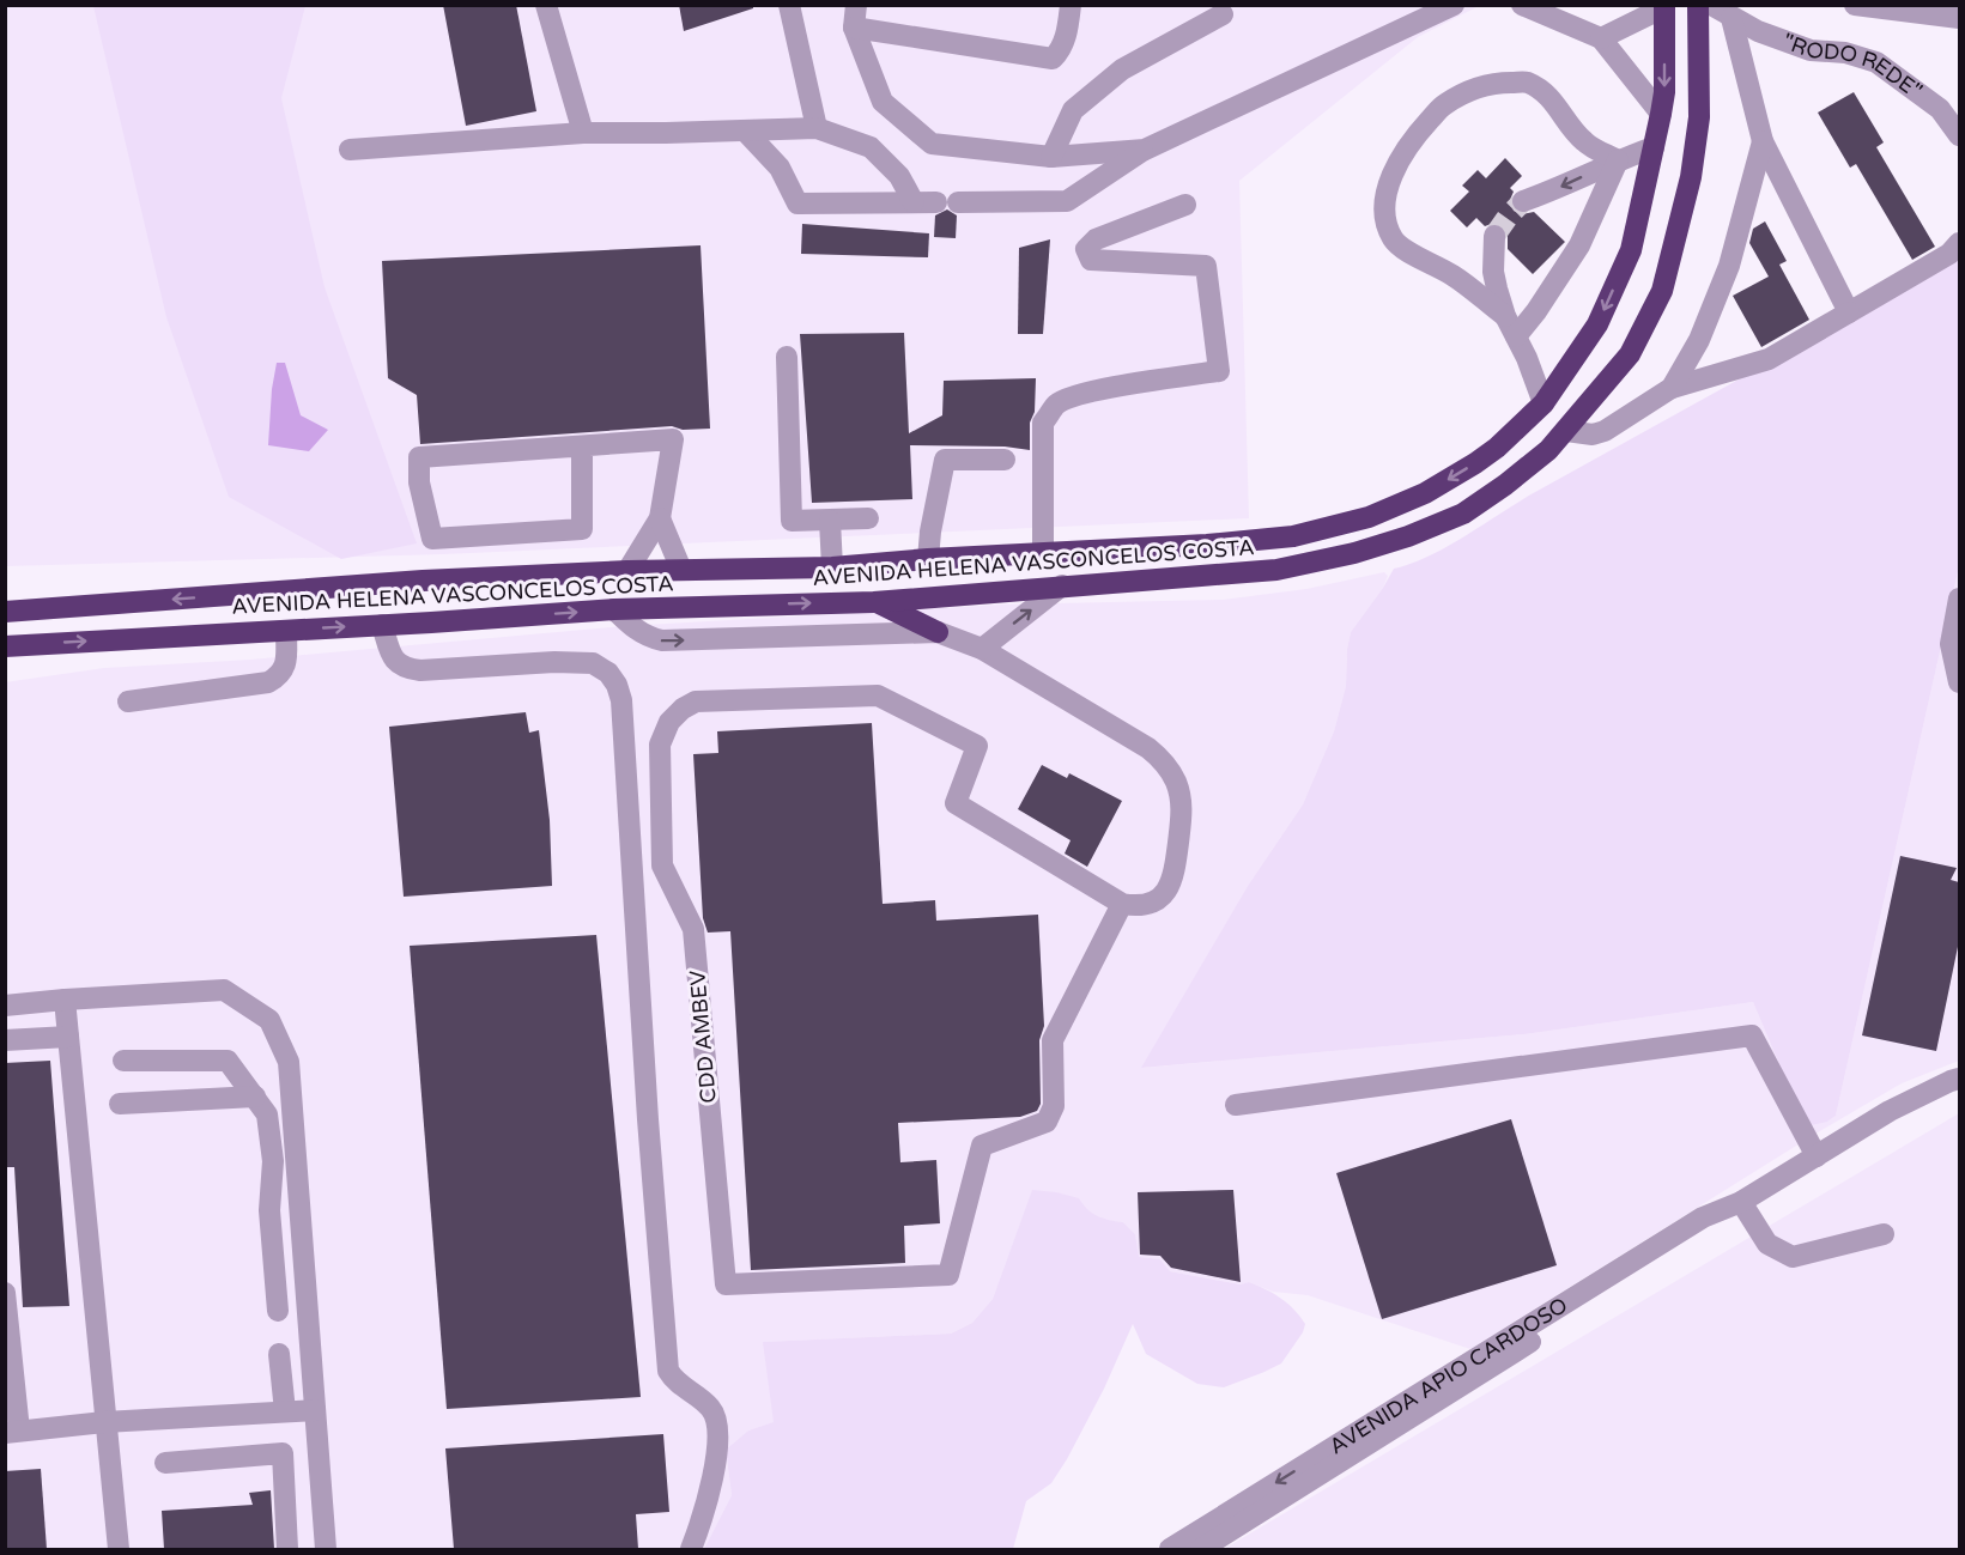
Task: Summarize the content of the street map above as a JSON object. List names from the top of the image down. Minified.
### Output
{"streets":{"highway":["AVENIDA HELENA VASCONCELOS COSTA"],"street":["\"RODO REDE\"","CDD AMBEV","AVENIDA APIO CARDOSO"]}}
